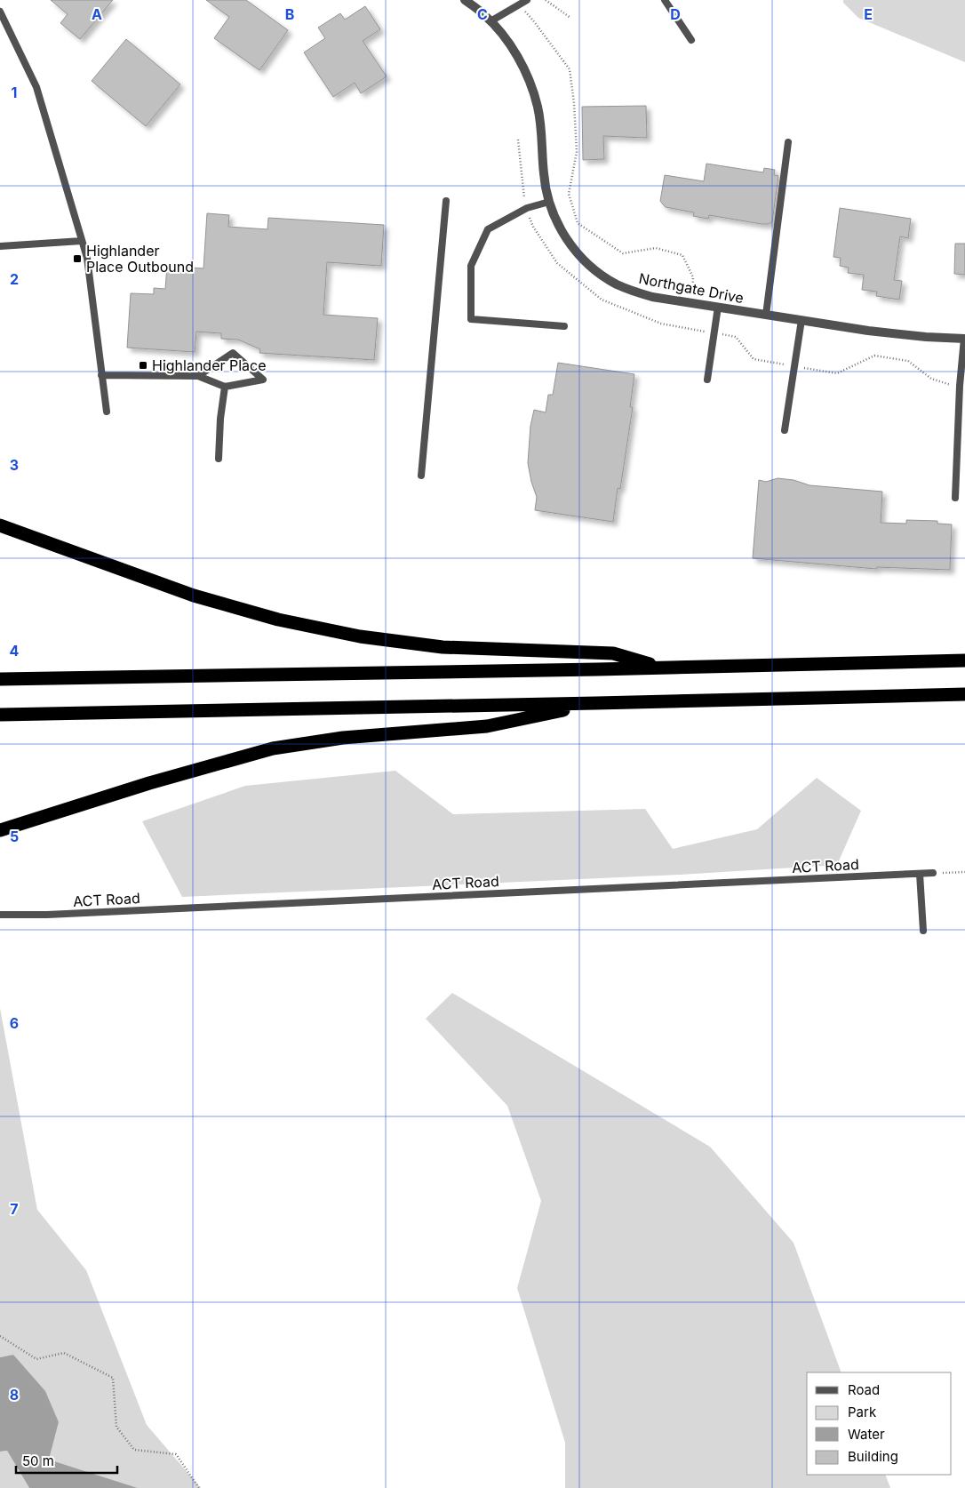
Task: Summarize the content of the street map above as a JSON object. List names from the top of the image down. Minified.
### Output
{"streets":{"street":["Northgate Drive"],"lane":["ACT Road"]},"places":{"transit":["Highlander Place Outbound","Highlander Place"]},"legend":["Road","Park","Water","Building"],"scale_bar":"50 m","grid":{"columns":["A","B","C","D","E"],"rows":["1","2","3","4","5","6","7","8"]}}
